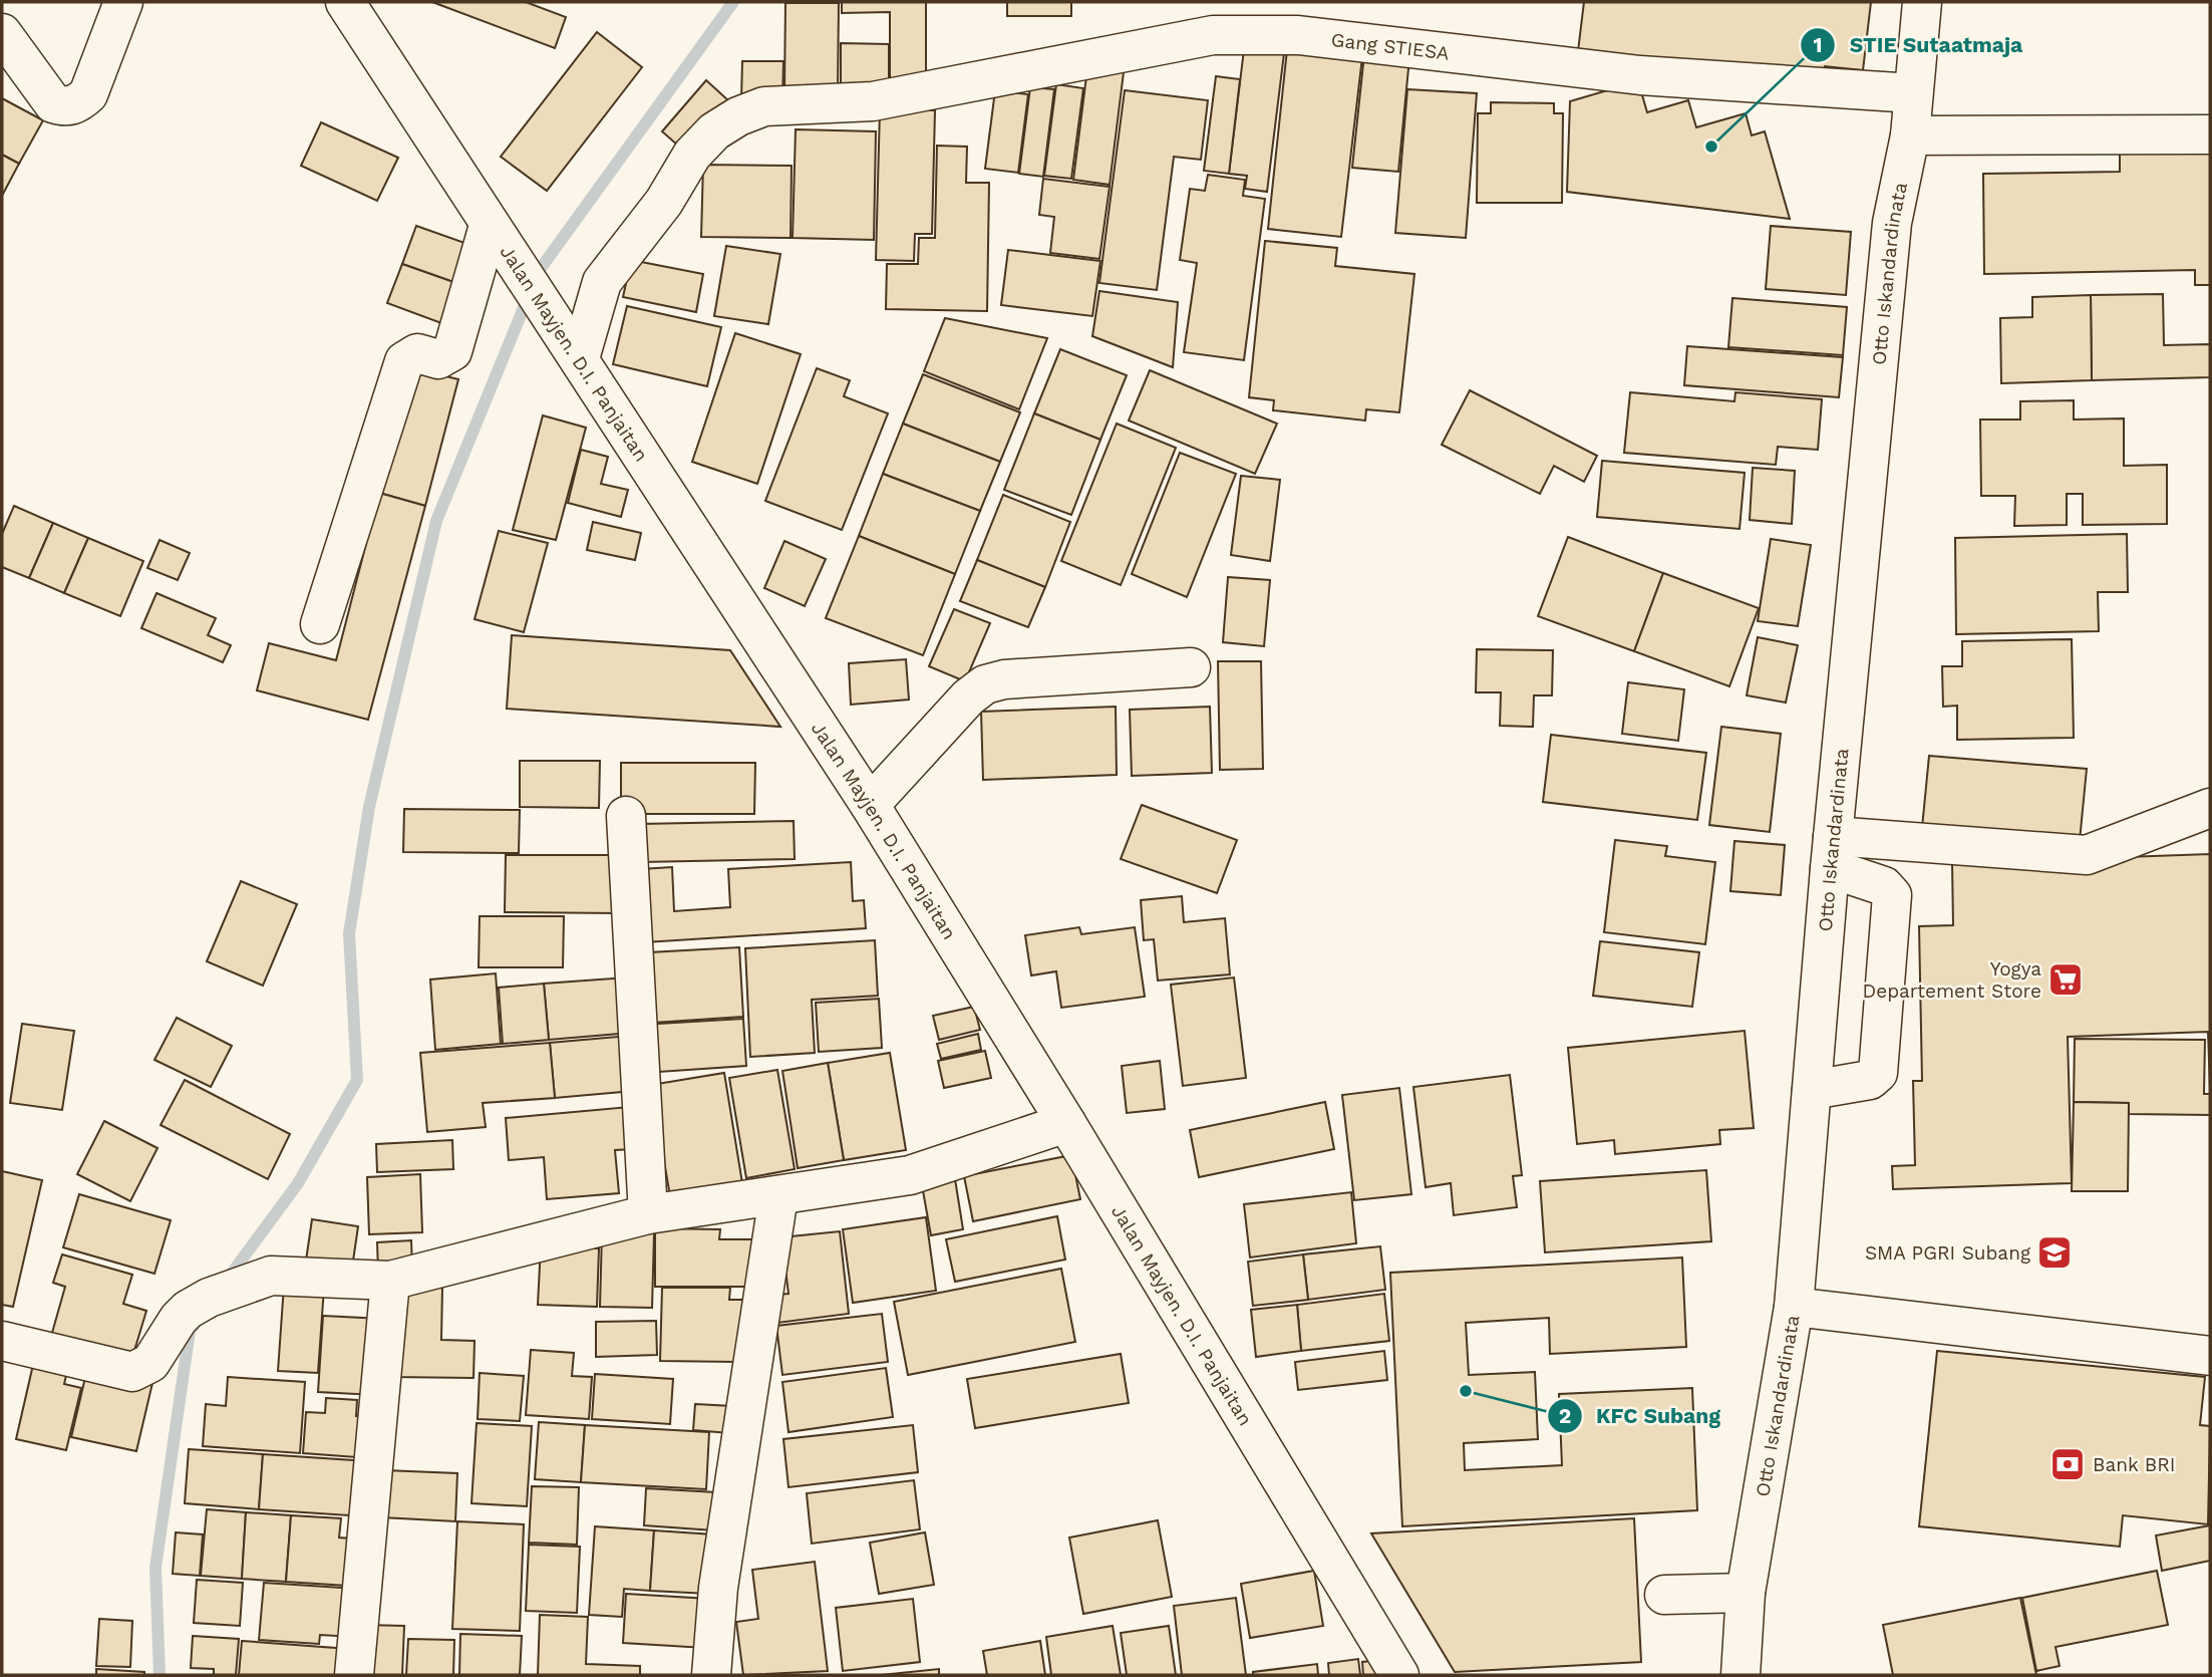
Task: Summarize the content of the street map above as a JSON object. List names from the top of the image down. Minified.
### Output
{"streets":{"street":["Gang STIESA","Otto Iskandardinata","Jalan Mayjen. D.I. Panjaitan"]},"crossings":[["Gang STIESA","Otto Iskandardinata"],["Gang STIESA","Jalan Mayjen. D.I. Panjaitan"]],"places":{"other":["STIE Sutaatmaja","KFC Subang"],"supermarket":["Yogya Departement Store"],"school or university":["SMA PGRI Subang"],"bank":["Bank BRI"]}}
